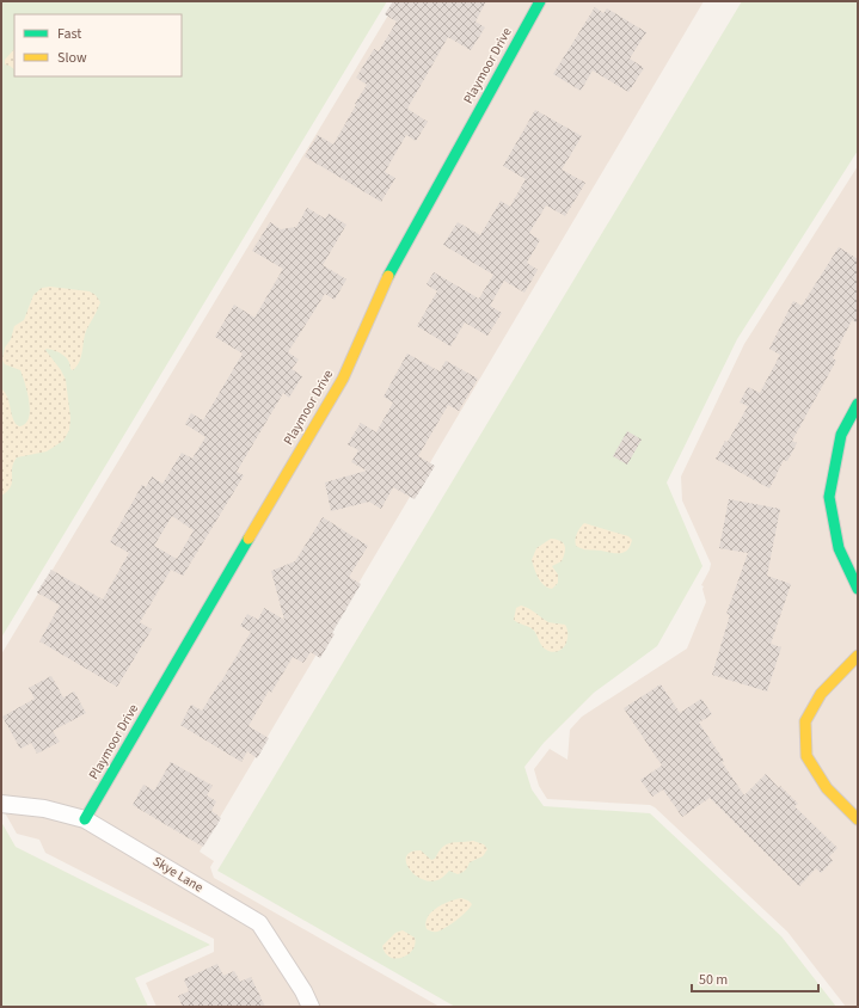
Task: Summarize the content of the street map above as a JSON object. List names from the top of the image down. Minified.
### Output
{"streets":{"street":["Playmoor Drive","Skye Lane"]},"crossings":[["Playmoor Drive","Skye Lane"]],"legend":["Fast","Slow"],"scale_bar":"50 m"}
